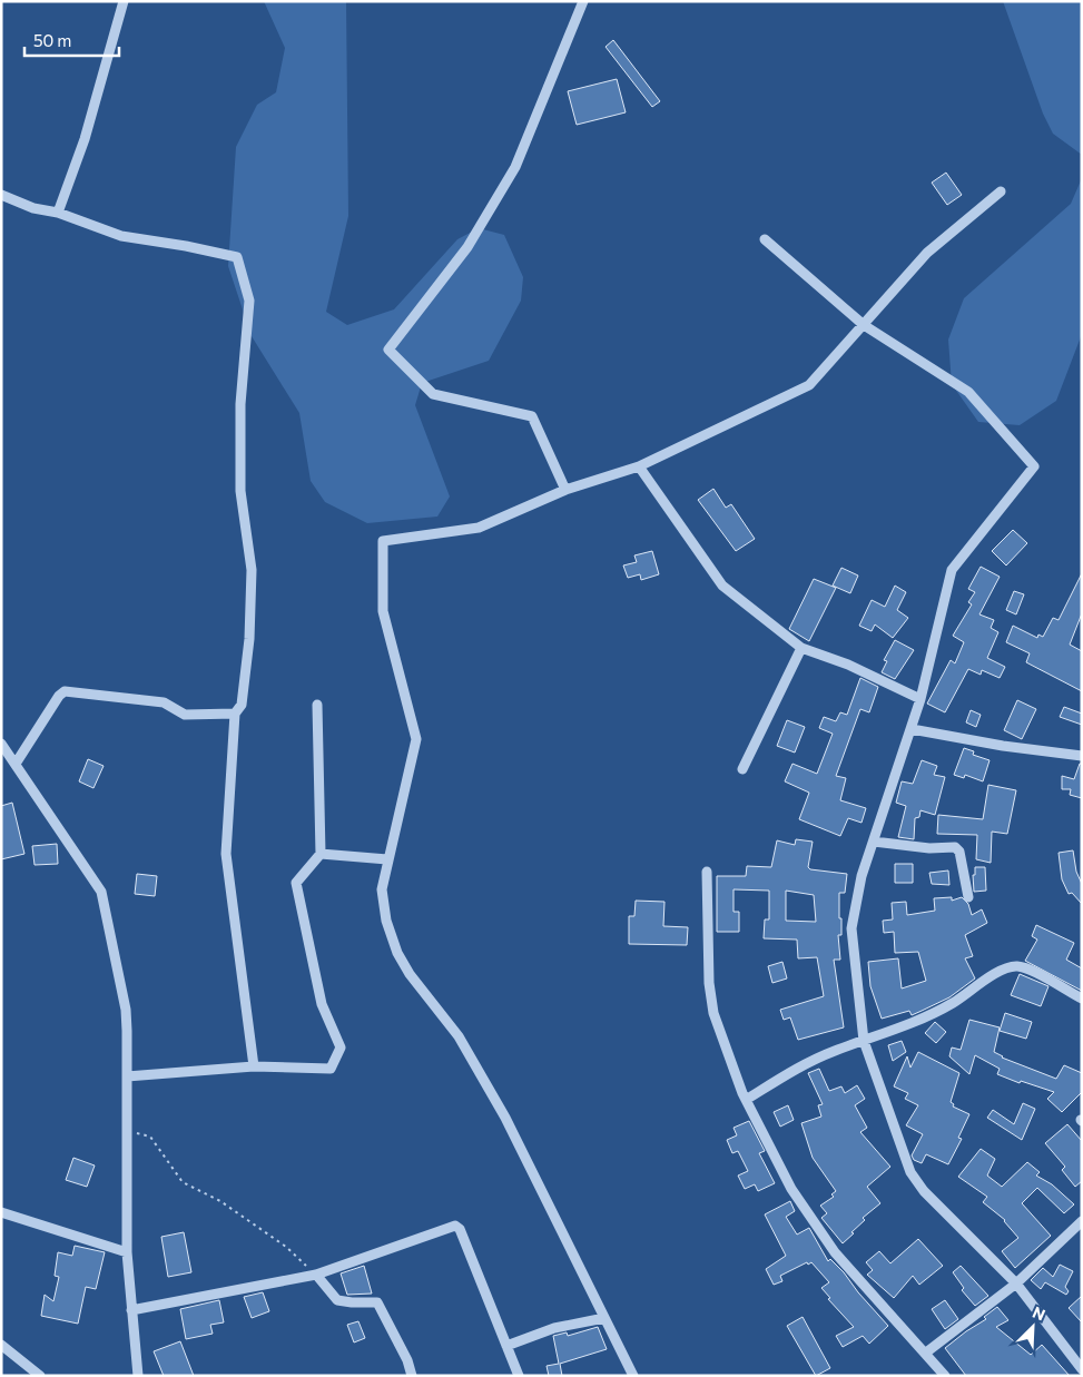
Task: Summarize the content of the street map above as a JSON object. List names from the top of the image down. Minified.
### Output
{"scale_bar":"50 m","north":"top right"}
